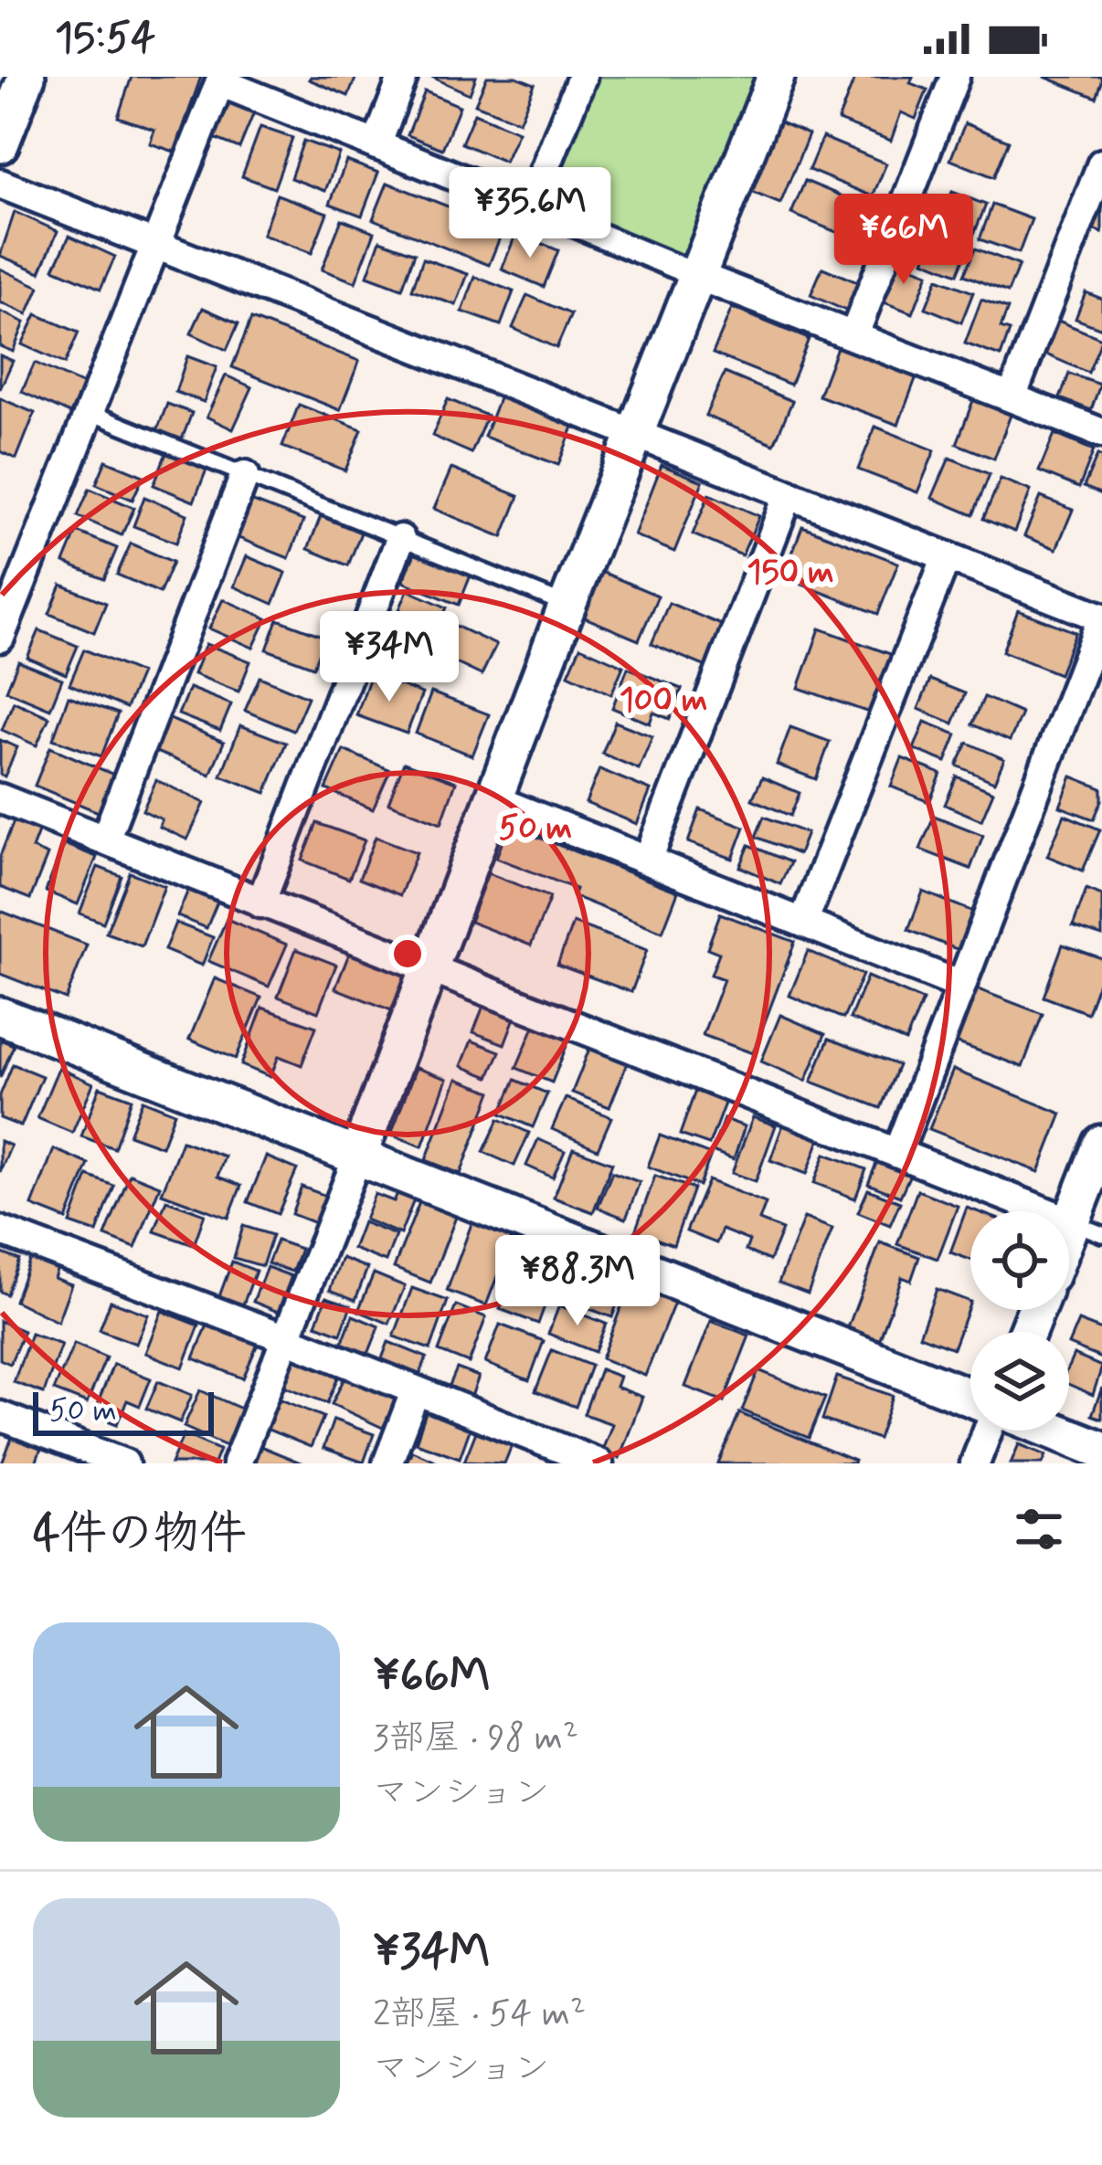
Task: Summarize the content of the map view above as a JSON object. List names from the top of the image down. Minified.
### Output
{"scale_bar":"50 m","page":{"status":"15:54","price":["¥35.6M","¥66M","¥34M","¥88.3M"],"scale":"50 m","heading":"4件の物件","list":[{"name":"¥66M","note":"3部屋 · 98 m² · マンション"},{"name":"¥34M","note":"2部屋 · 54 m² · マンション"}]},"rings":["150 m","100 m","50 m"]}
